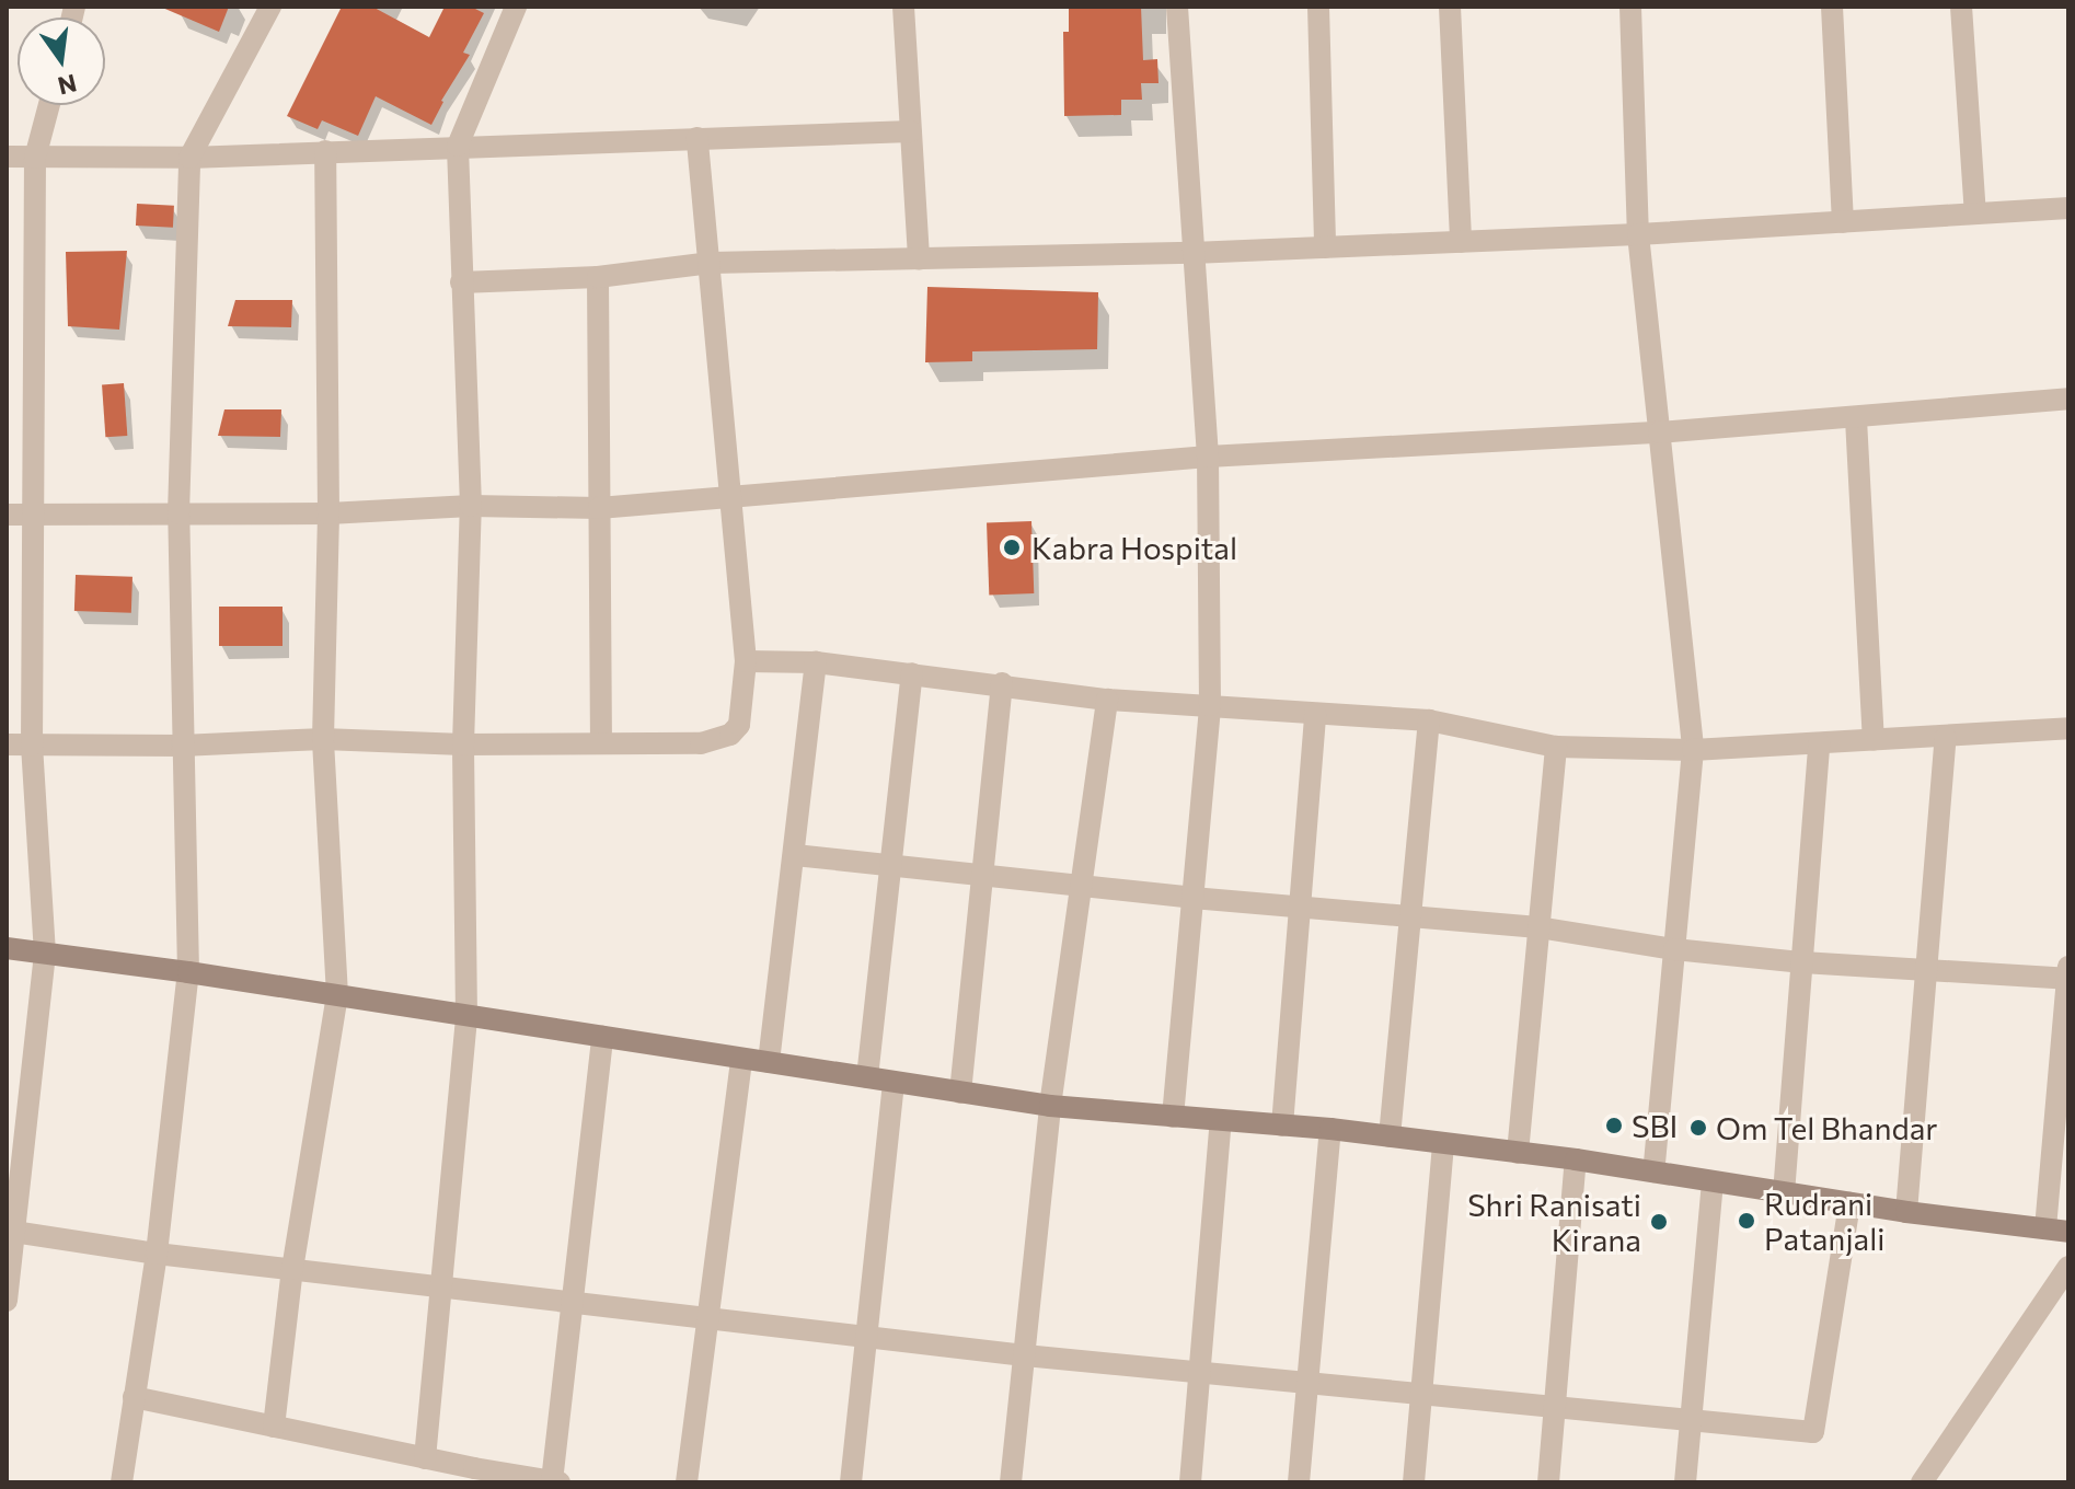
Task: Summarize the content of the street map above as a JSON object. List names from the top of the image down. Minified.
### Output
{"places":["Kabra Hospital","SBI","Om Tel Bhandar","Rudrani Patanjali","Shri Ranisati Kirana"],"north":"bottom"}
